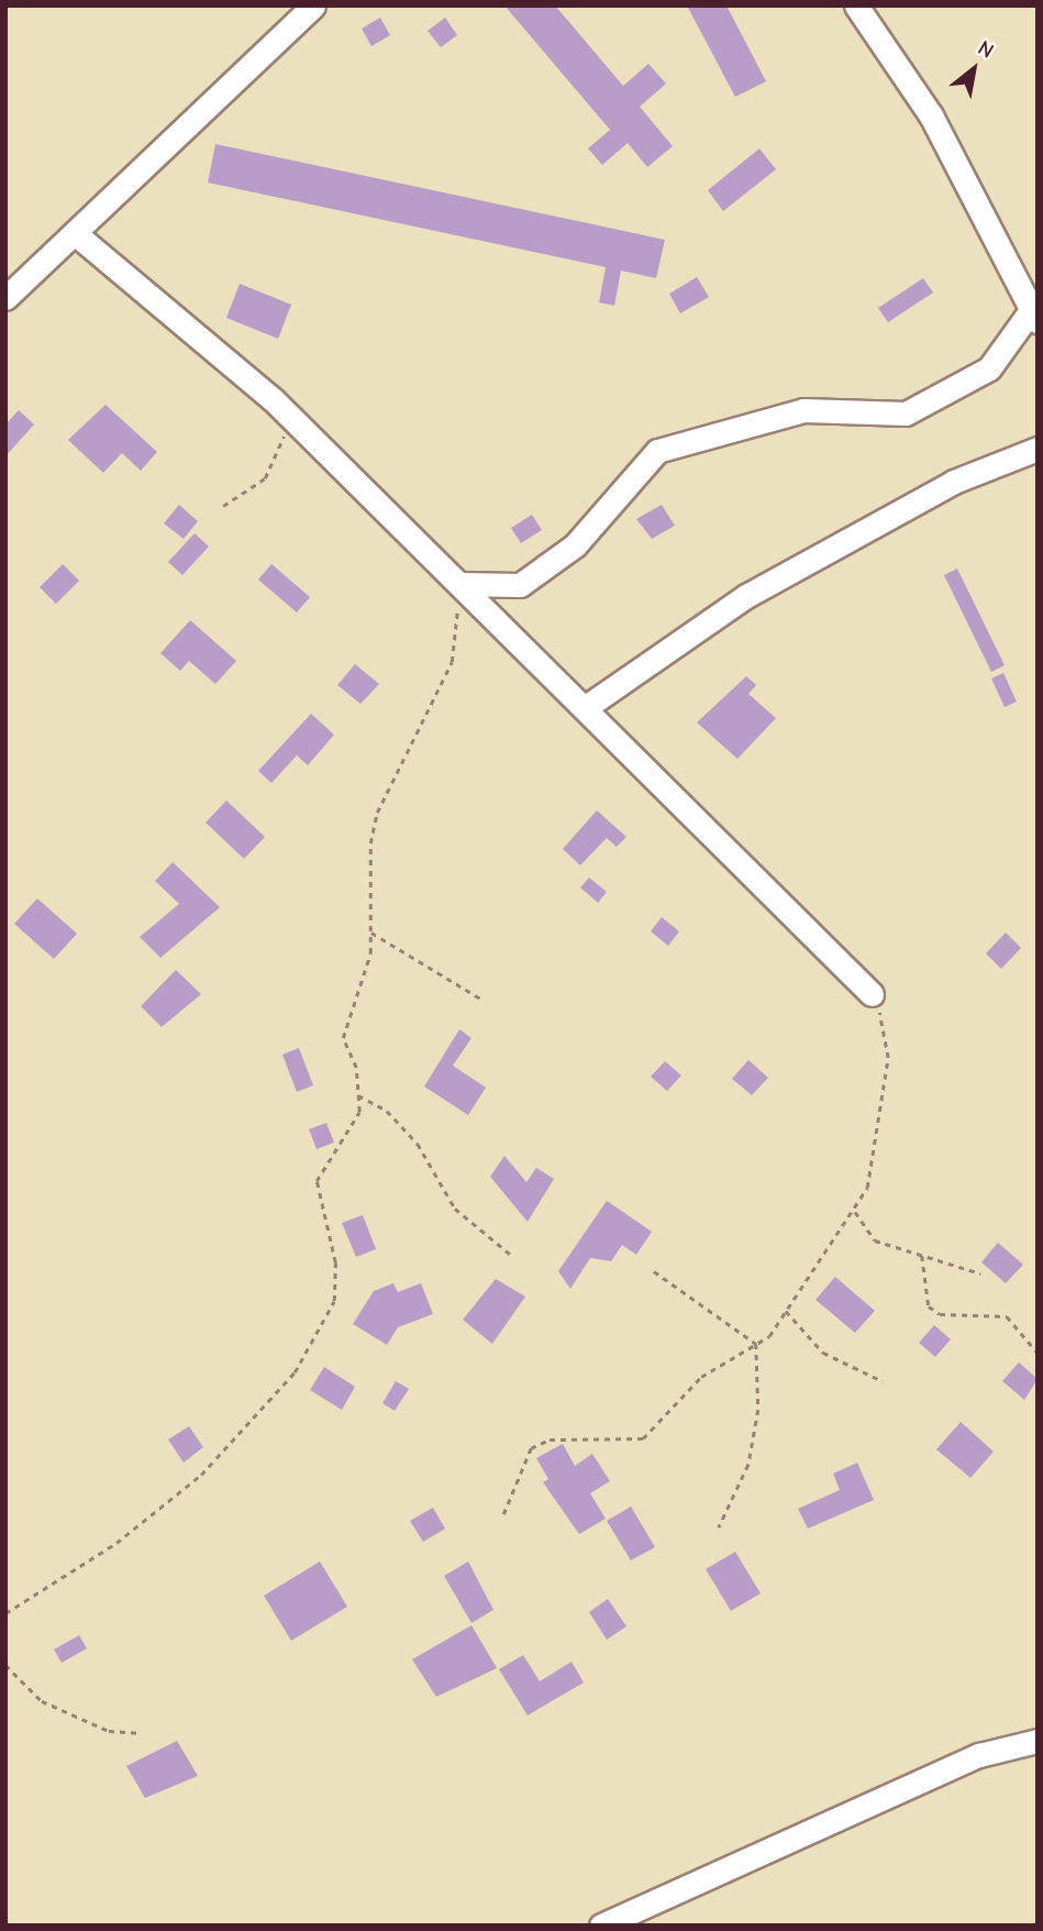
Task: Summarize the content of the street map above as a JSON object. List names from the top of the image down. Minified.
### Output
{"north":"top right"}
